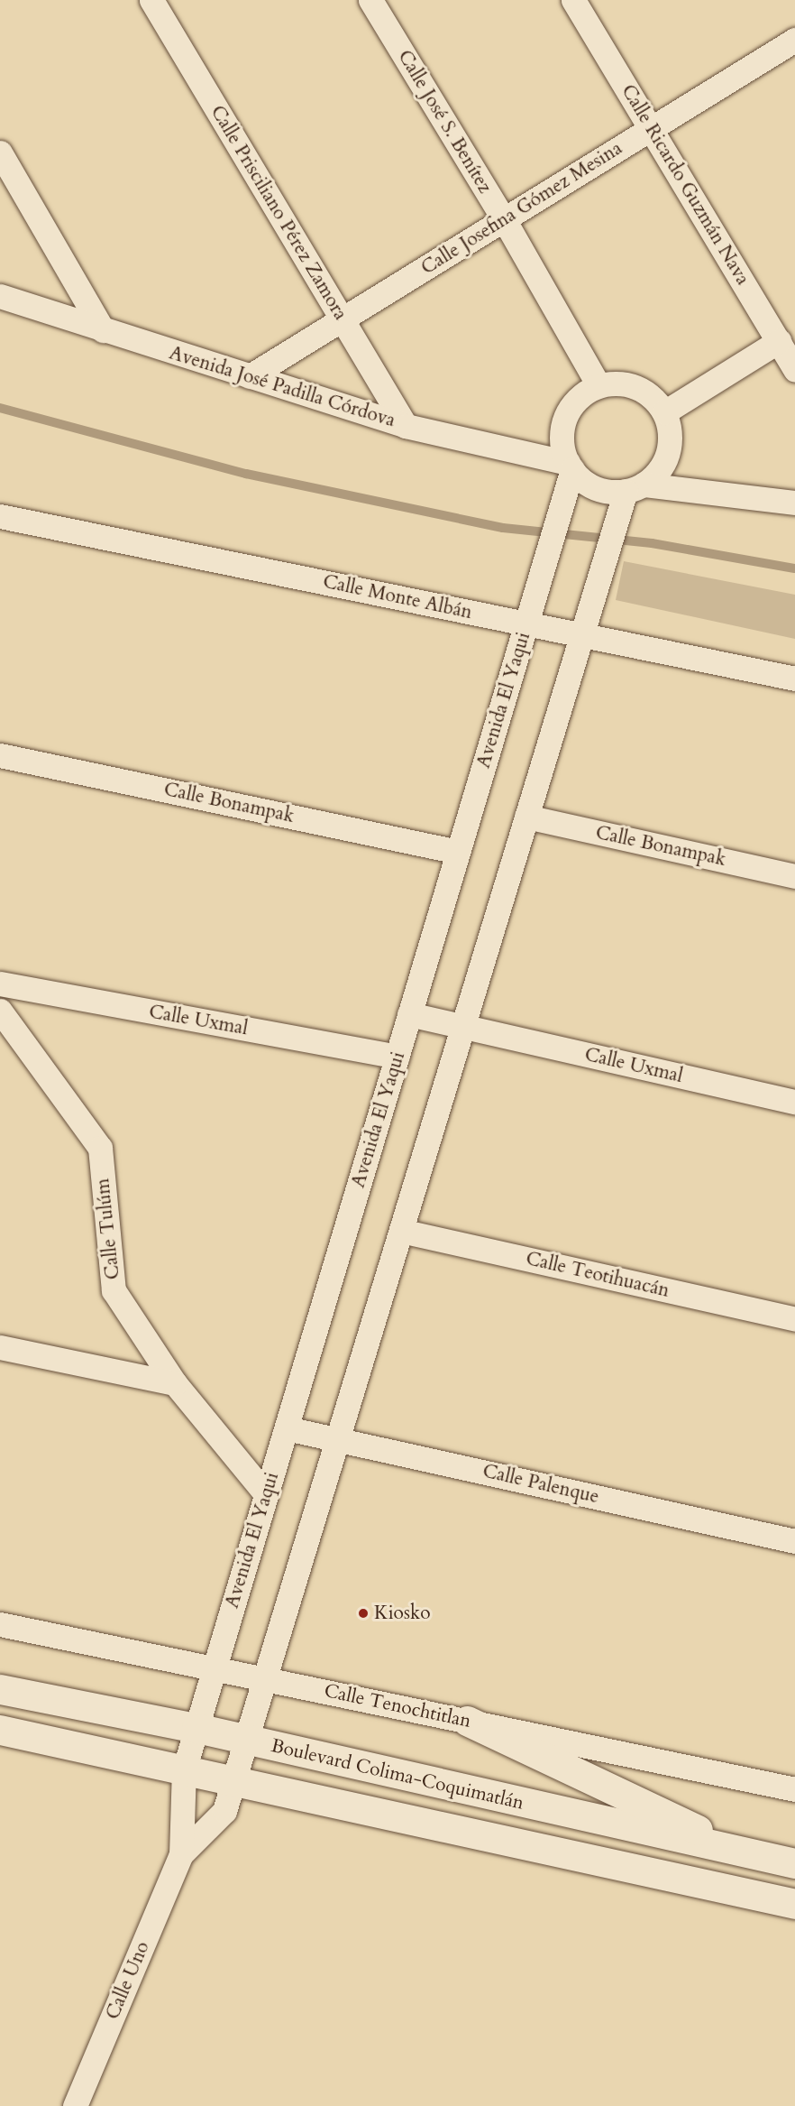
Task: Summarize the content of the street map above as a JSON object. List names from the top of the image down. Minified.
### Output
{"streets":{"main road":["Boulevard Colima-Coquimatlán"],"street":["Calle José S. Benítez","Calle Ricardo Guzmán Nava","Calle Josefina Gómez Mesina","Calle Prisciliano Pérez Zamora","Avenida José Padilla Córdova","Calle Monte Albán","Avenida El Yaqui","Calle Bonampak","Calle Uxmal","Calle Tulúm","Calle Teotihuacán","Calle Palenque","Calle Tenochtitlan","Calle Uno"]},"crossings":[["Calle José S. Benítez","Calle Josefina Gómez Mesina"],["Calle José S. Benítez","Avenida José Padilla Córdova"],["Calle José S. Benítez","Avenida El Yaqui"],["Calle Ricardo Guzmán Nava","Calle Josefina Gómez Mesina"],["Calle Josefina Gómez Mesina","Calle Prisciliano Pérez Zamora"],["Calle Josefina Gómez Mesina","Avenida José Padilla Córdova"],["Calle Prisciliano Pérez Zamora","Avenida José Padilla Córdova"],["Avenida José Padilla Córdova","Avenida El Yaqui"],["Calle Monte Albán","Avenida El Yaqui"],["Avenida El Yaqui","Calle Bonampak"],["Avenida El Yaqui","Calle Uxmal"],["Avenida El Yaqui","Calle Tulúm"],["Avenida El Yaqui","Calle Palenque"],["Avenida El Yaqui","Calle Tenochtitlan"],["Avenida El Yaqui","Boulevard Colima-Coquimatlán"],["Avenida El Yaqui","Calle Uno"],["Boulevard Colima-Coquimatlán","Calle Uno"]],"places":["Kiosko"]}
